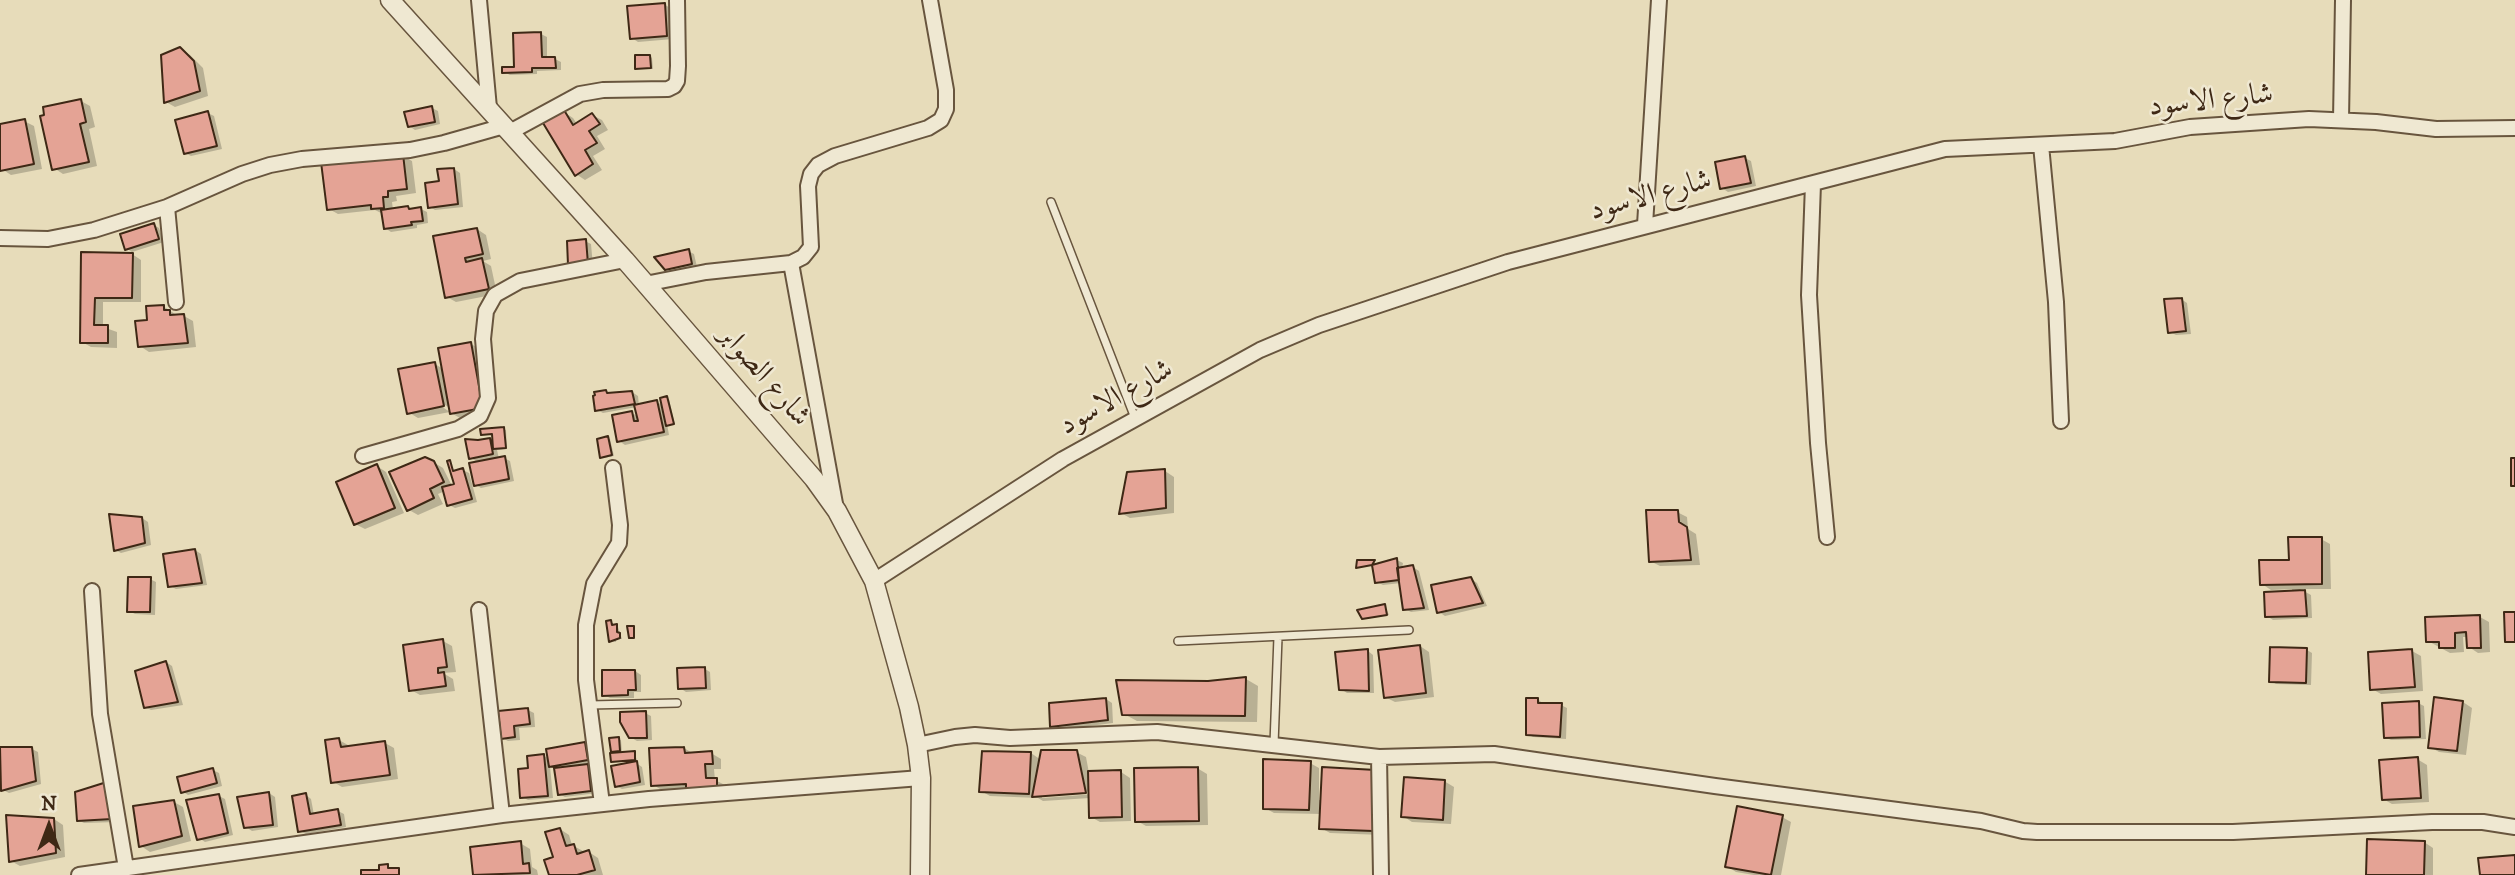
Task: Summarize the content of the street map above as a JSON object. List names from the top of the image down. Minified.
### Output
{"streets":{"street":["شارع الاسود","شارع الصوابر"]},"crossings":[["شارع الاسود","شارع الصوابر"]],"north":"top"}
